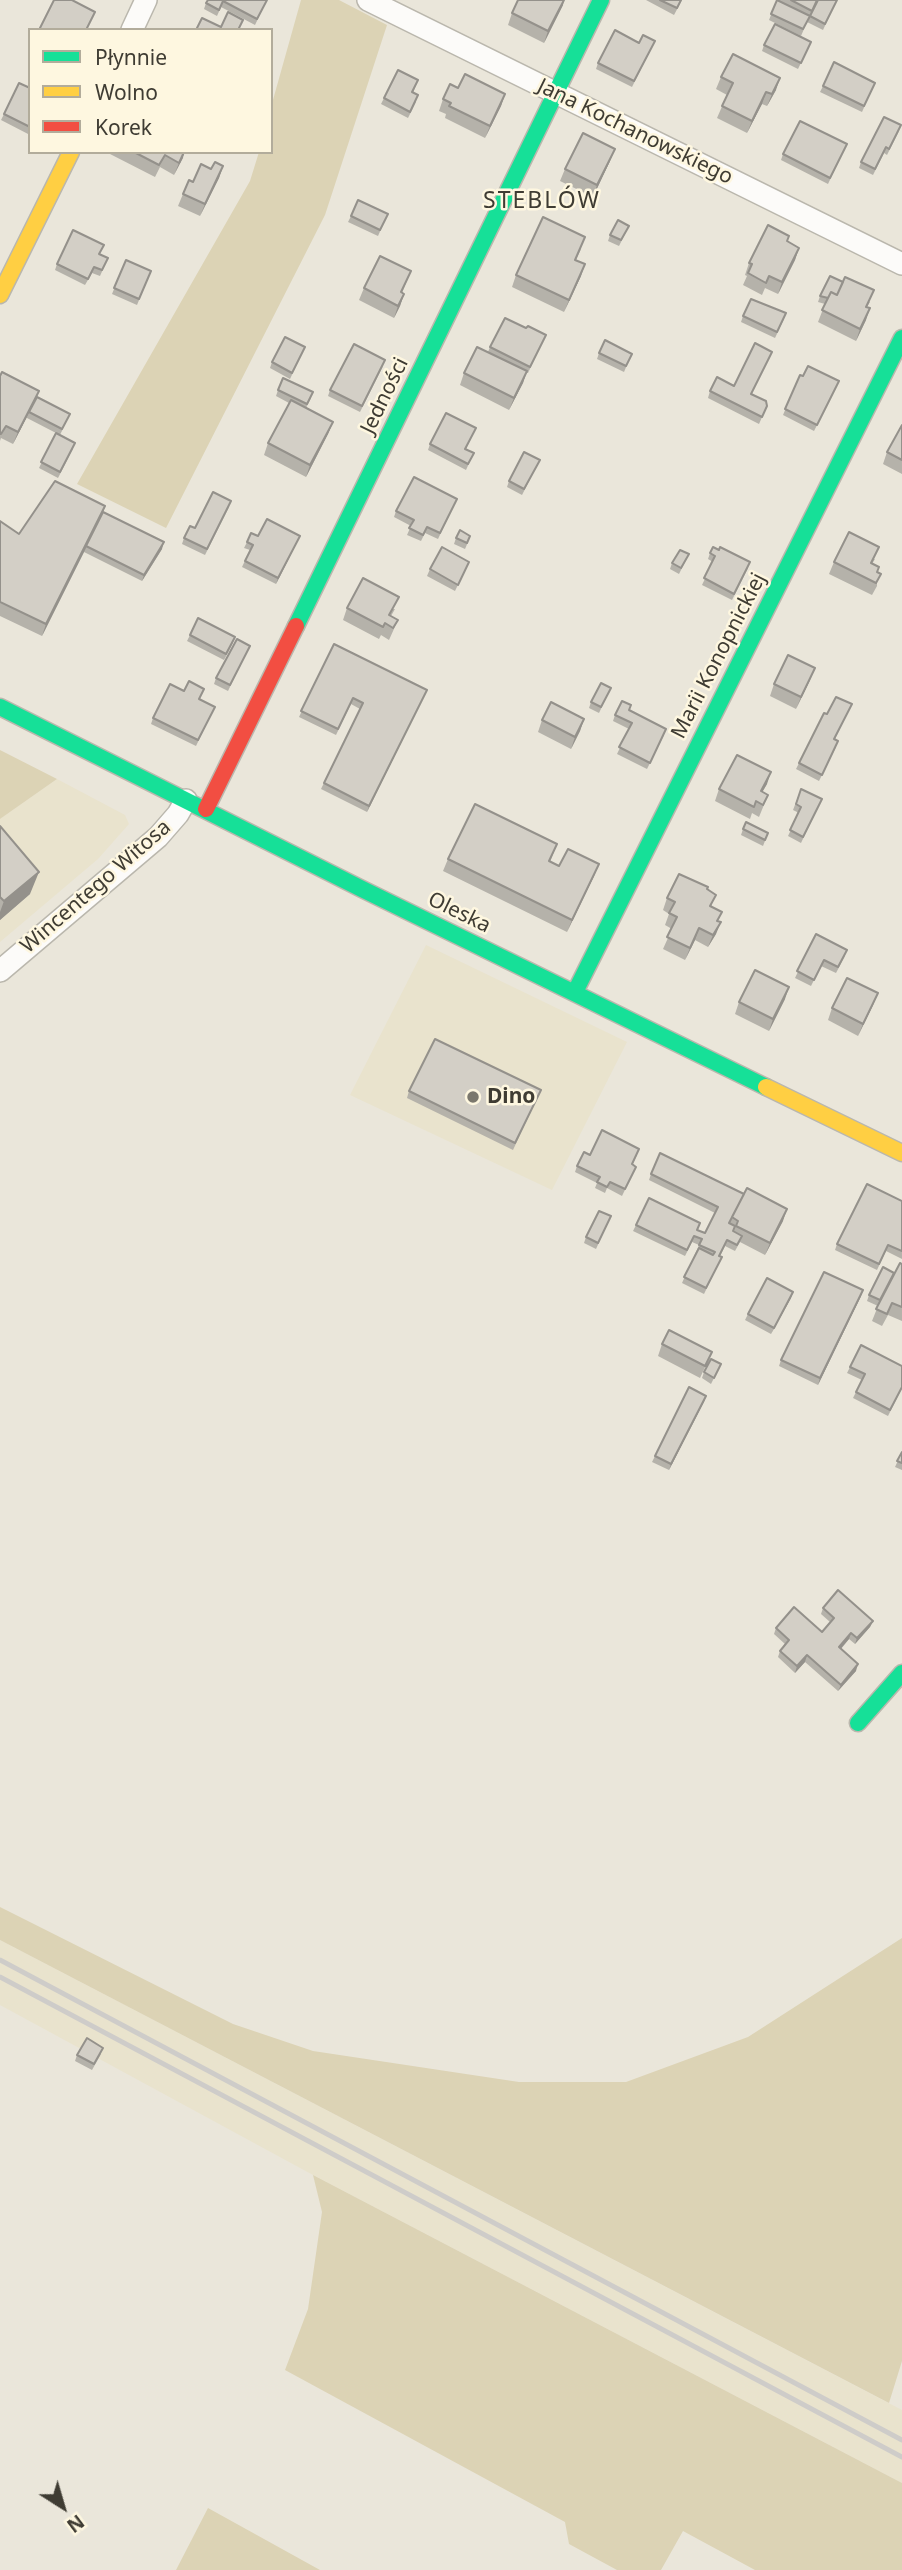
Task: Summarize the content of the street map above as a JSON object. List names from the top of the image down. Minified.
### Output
{"streets":{"street":["Jana Kochanowskiego","Jedności","Marii Konopnickiej","Wincentego Witosa","Oleska"]},"crossings":[["Jana Kochanowskiego","Jedności"],["Jedności","Wincentego Witosa"],["Jedności","Oleska"],["Marii Konopnickiej","Oleska"],["Wincentego Witosa","Oleska"]],"districts":["STEBLÓW"],"places":["Dino"],"legend":["Płynnie","Wolno","Korek"],"north":"bottom right"}
